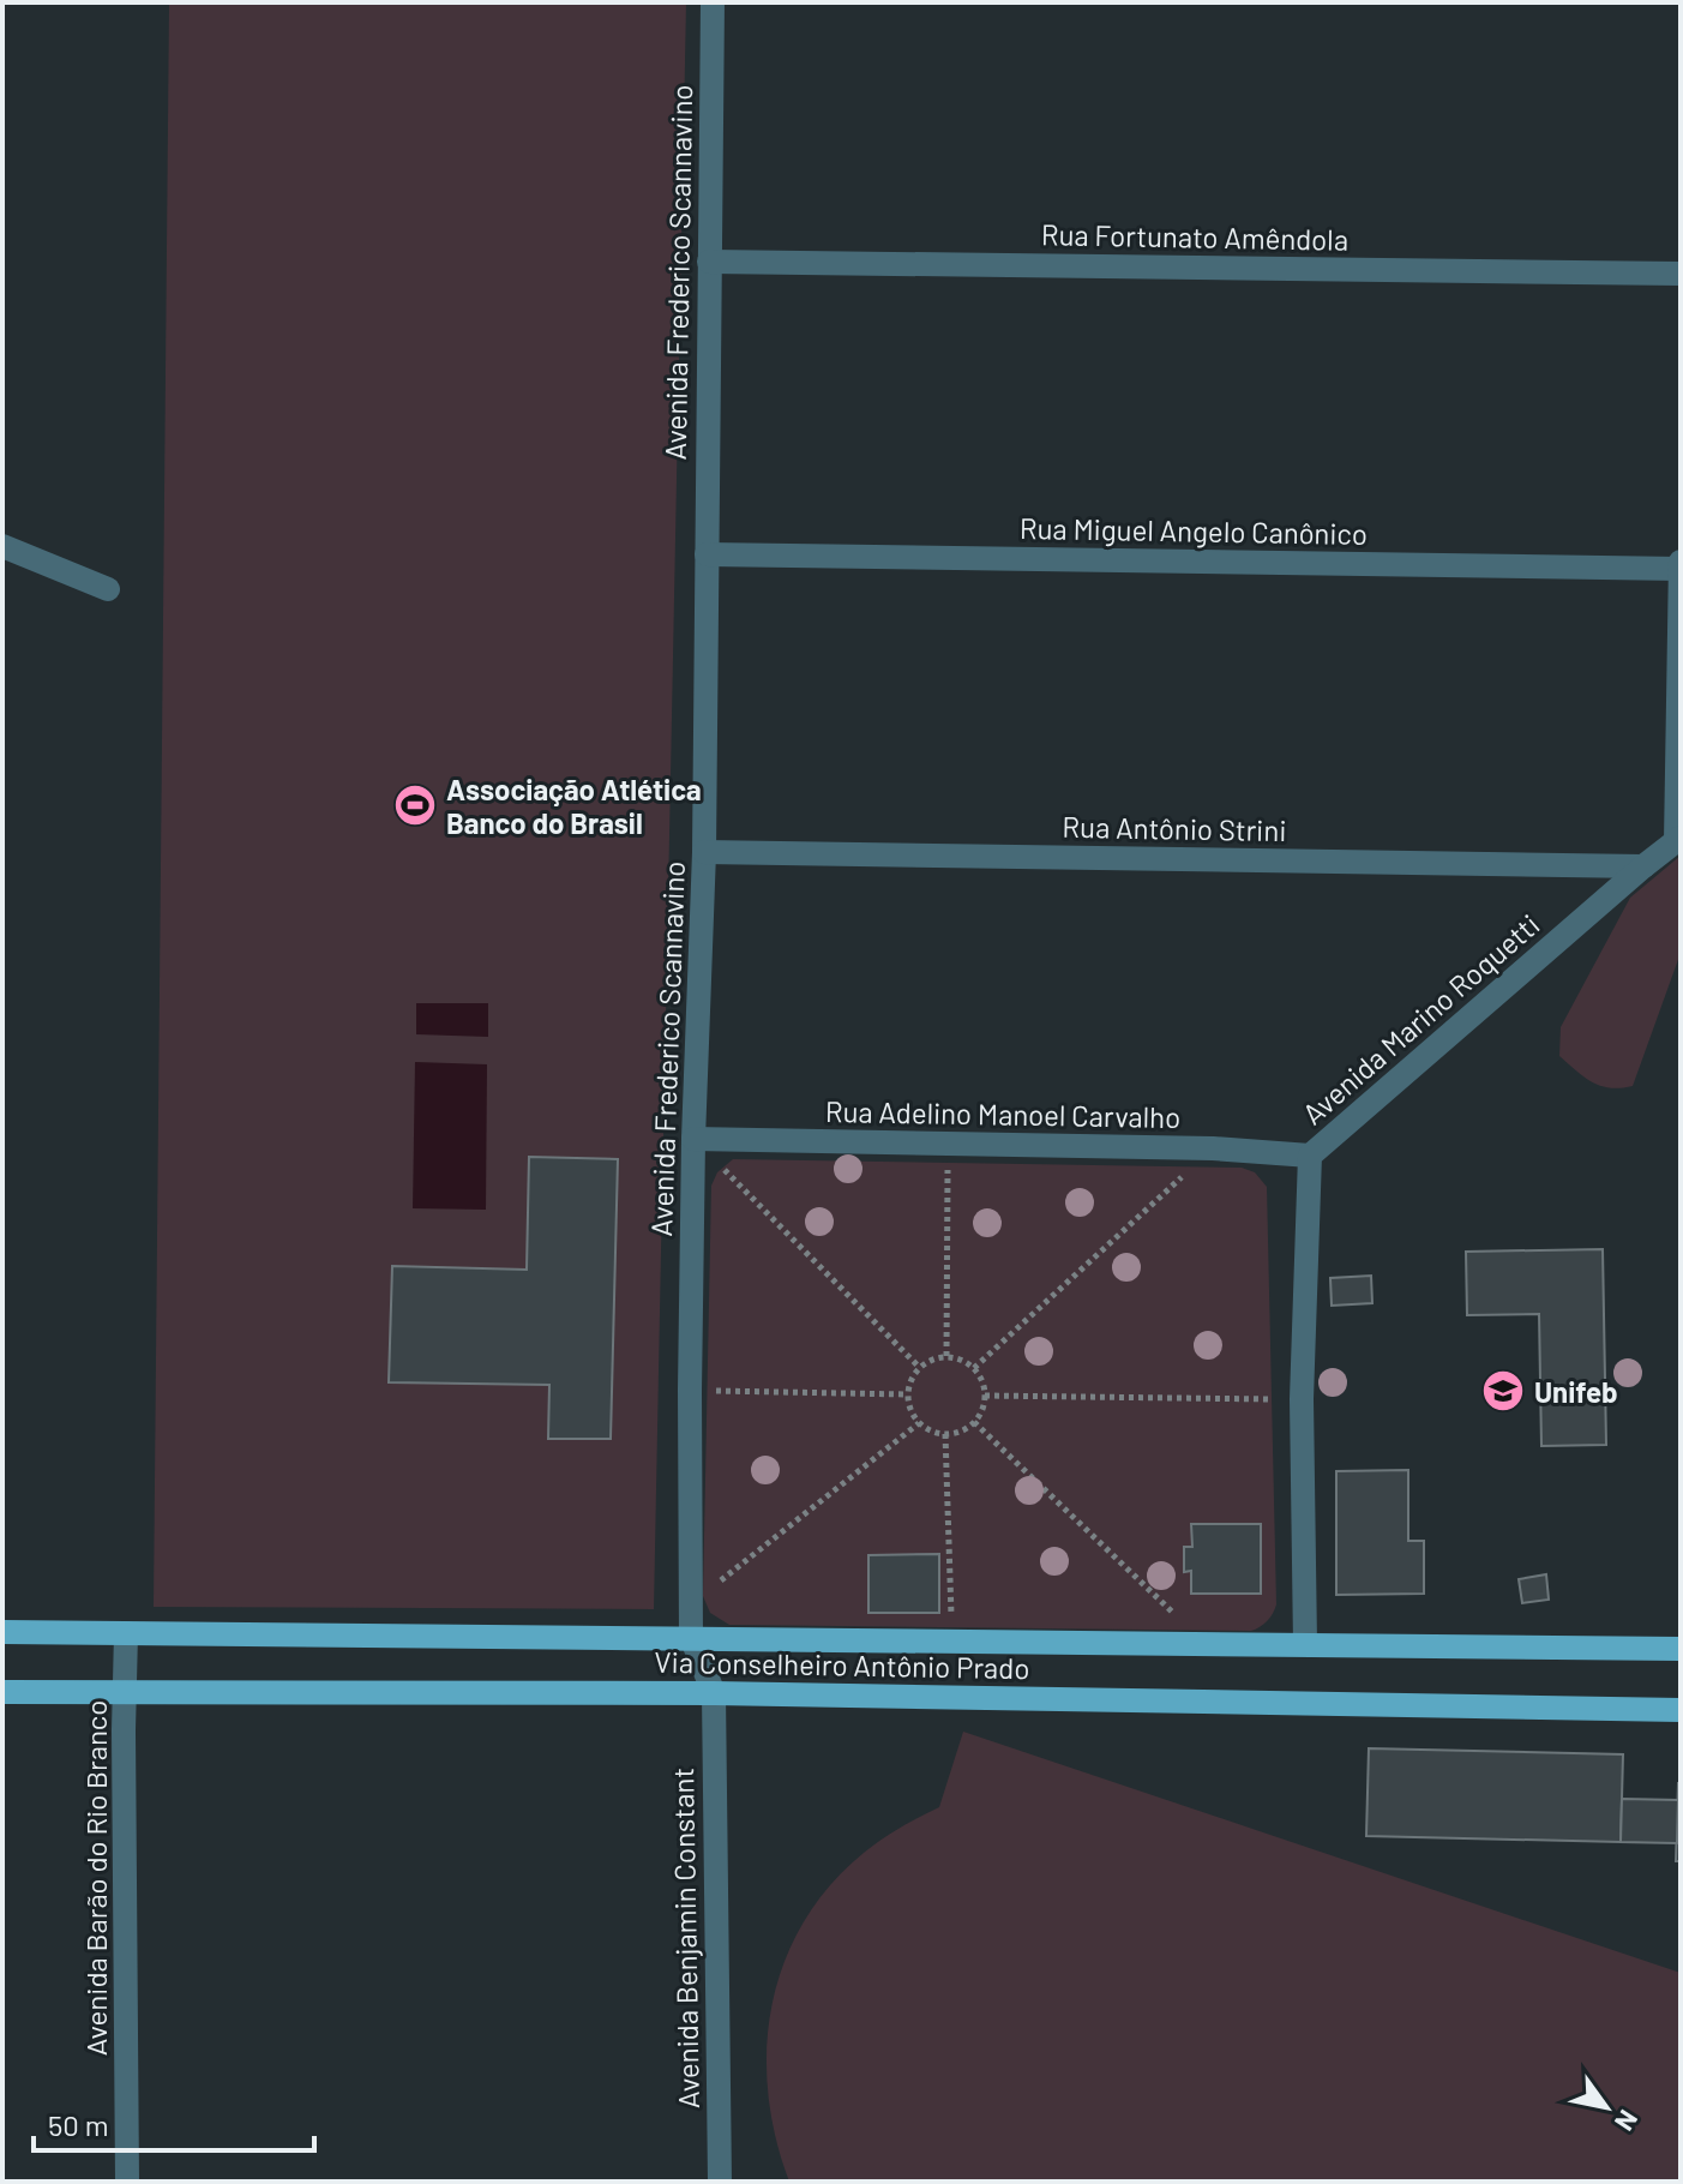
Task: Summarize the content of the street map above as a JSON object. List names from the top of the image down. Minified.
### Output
{"streets":{"main road":["Via Conselheiro Antônio Prado"],"street":["Rua Fortunato Amêndola","Avenida Frederico Scannavino","Rua Miguel Angelo Canônico","Rua Antônio Strini","Avenida Marino Roquetti","Rua Adelino Manoel Carvalho","Avenida Barão do Rio Branco","Avenida Benjamin Constant"]},"crossings":[["Rua Fortunato Amêndola","Avenida Frederico Scannavino"],["Avenida Frederico Scannavino","Rua Miguel Angelo Canônico"],["Avenida Frederico Scannavino","Rua Antônio Strini"],["Avenida Frederico Scannavino","Rua Adelino Manoel Carvalho"],["Avenida Frederico Scannavino","Via Conselheiro Antônio Prado"],["Rua Antônio Strini","Avenida Marino Roquetti"],["Avenida Marino Roquetti","Rua Adelino Manoel Carvalho"],["Avenida Marino Roquetti","Via Conselheiro Antônio Prado"],["Via Conselheiro Antônio Prado","Avenida Barão do Rio Branco"],["Via Conselheiro Antônio Prado","Avenida Benjamin Constant"]],"places":{"sports":["Associação Atlética Banco do Brasil"],"school or university":["Unifeb"]},"scale_bar":"50 m","north":"bottom right"}
